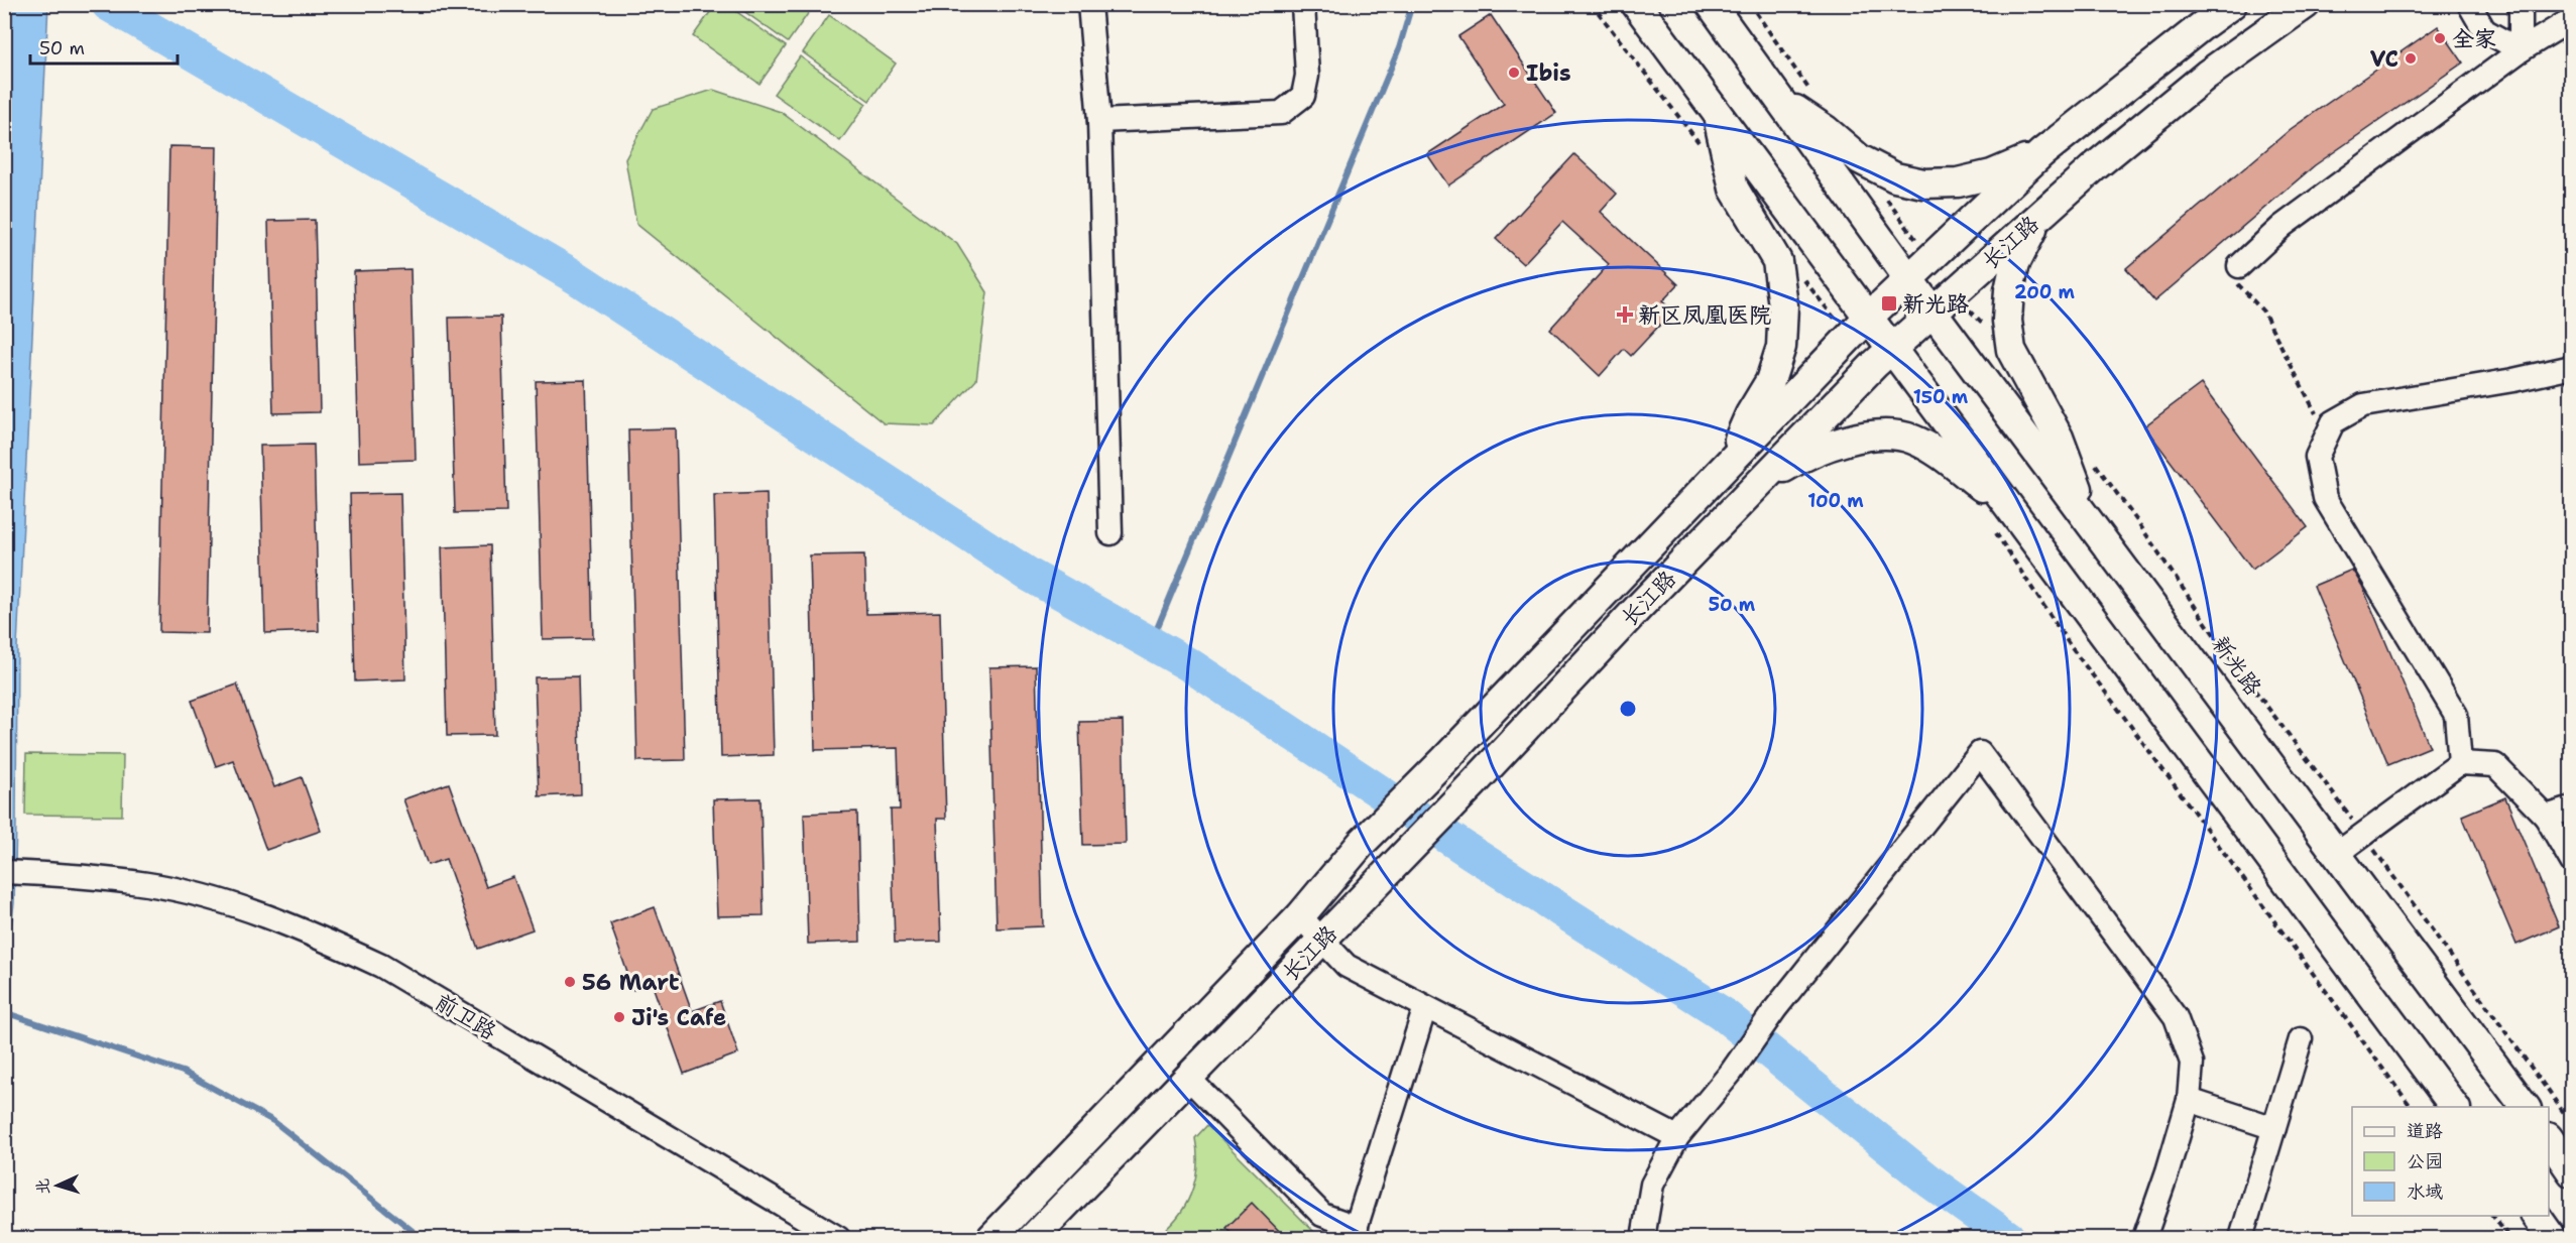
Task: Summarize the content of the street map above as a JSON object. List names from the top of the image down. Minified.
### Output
{"streets":{"main road":["长江路","新光路"],"street":["前卫路"]},"crossings":[["长江路","新光路"]],"places":{"other":["全家","VC","Ibis","56 Mart","Ji's Cafe"],"transit":["新光路"],"health":["新区凤凰医院"]},"legend":["道路","公园","水域"],"scale_bar":"50 m","north":"left","rings":["200 m","150 m","100 m","50 m"]}
